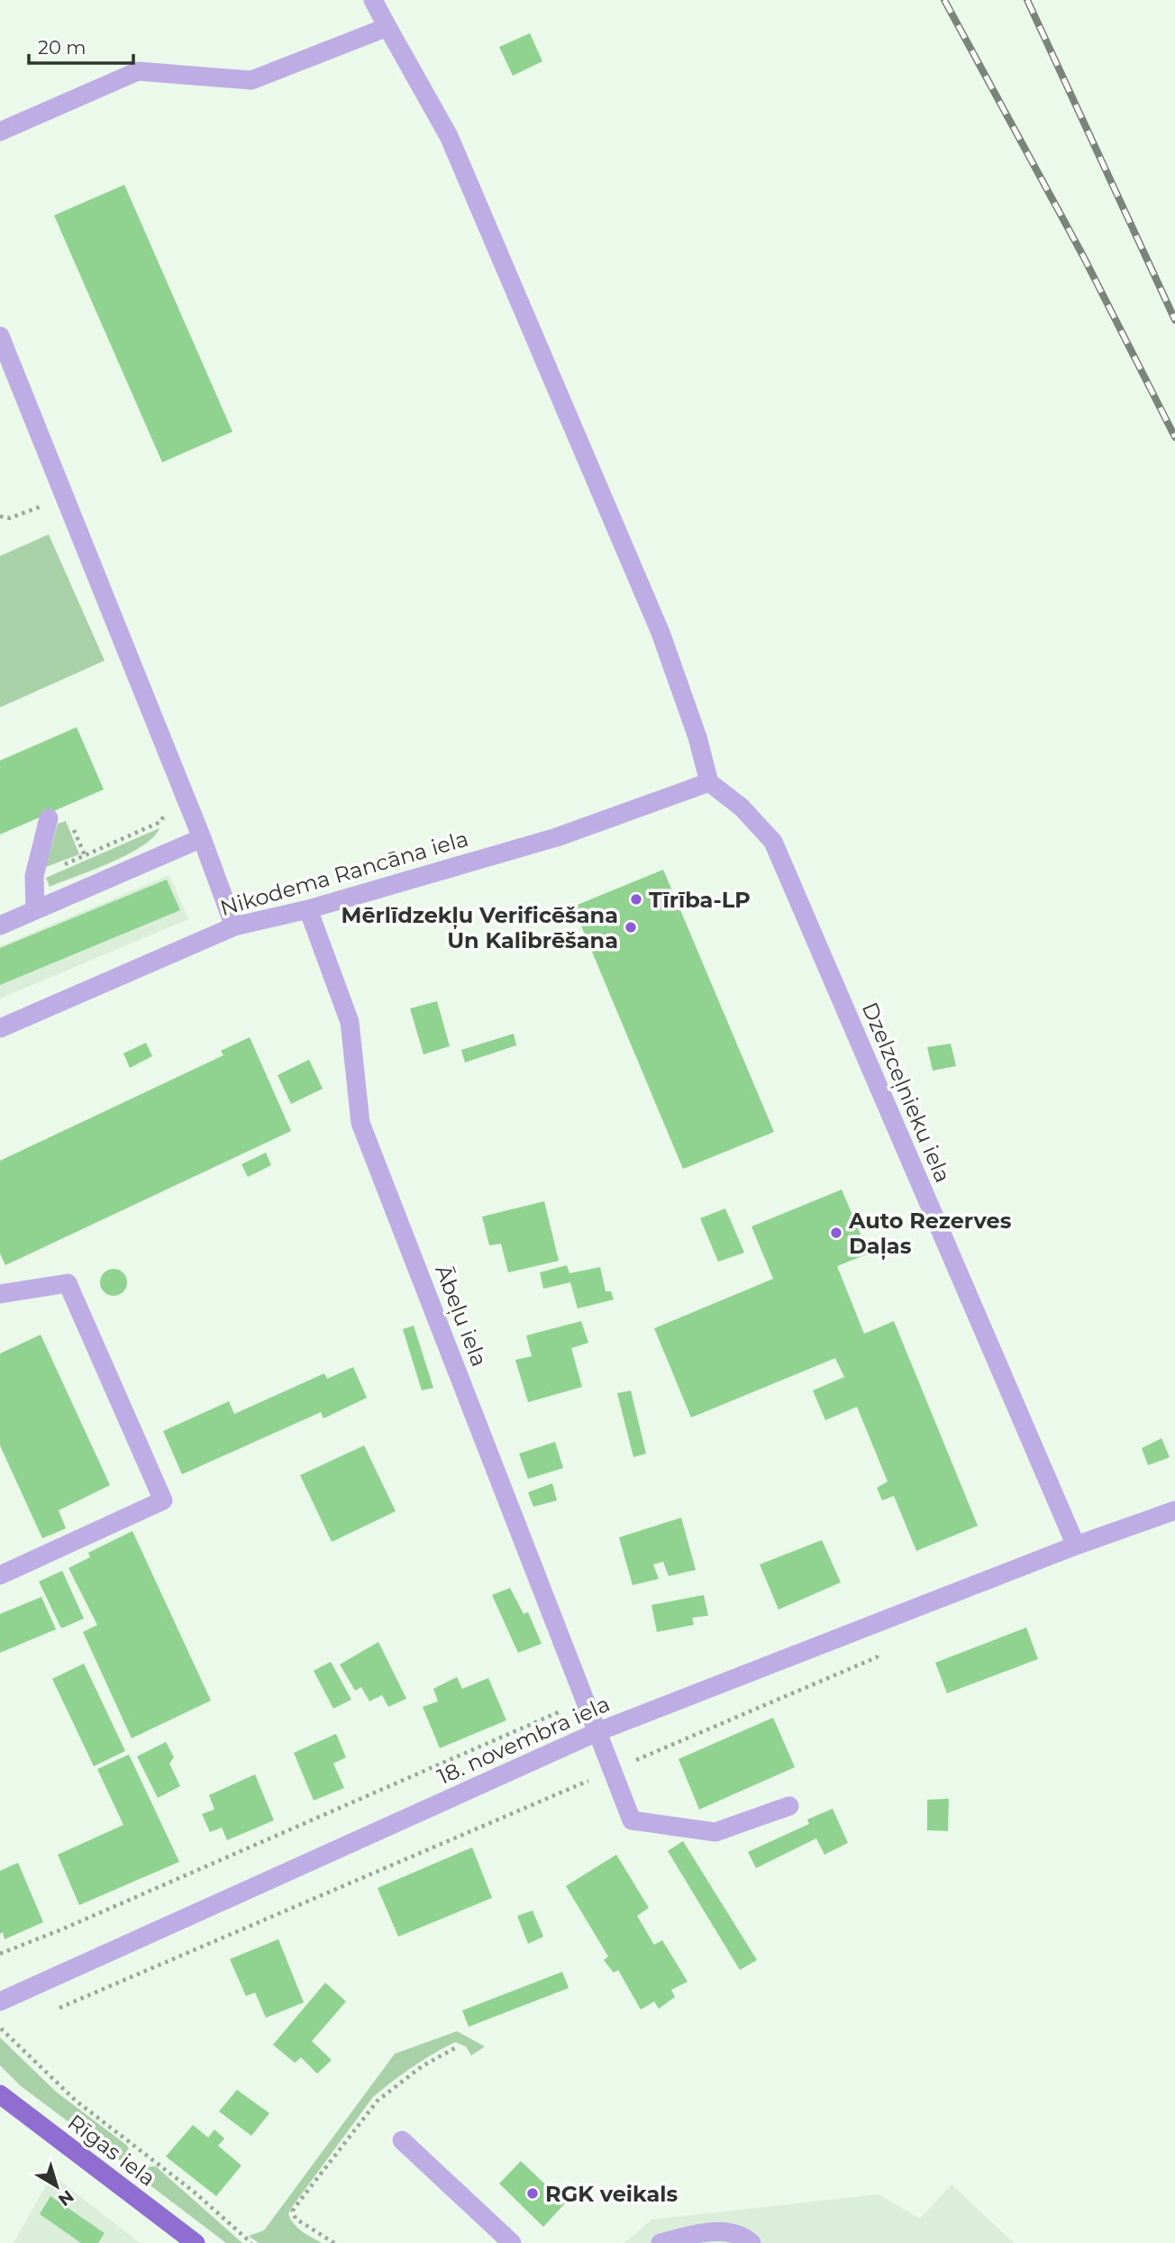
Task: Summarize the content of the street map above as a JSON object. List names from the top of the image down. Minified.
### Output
{"streets":{"main road":["Rīgas iela"],"street":["Nikodema Rancāna iela","Dzelzceļnieku iela","Ābeļu iela","18. novembra iela"]},"crossings":[["Nikodema Rancāna iela","Dzelzceļnieku iela"],["Nikodema Rancāna iela","Ābeļu iela"],["Dzelzceļnieku iela","18. novembra iela"],["Ābeļu iela","18. novembra iela"]],"places":["Tīrība-LP","Mērlīdzekļu Verificēšana Un Kalibrēšana","Auto Rezerves Daļas","RGK veikals"],"scale_bar":"20 m","north":"bottom right"}
